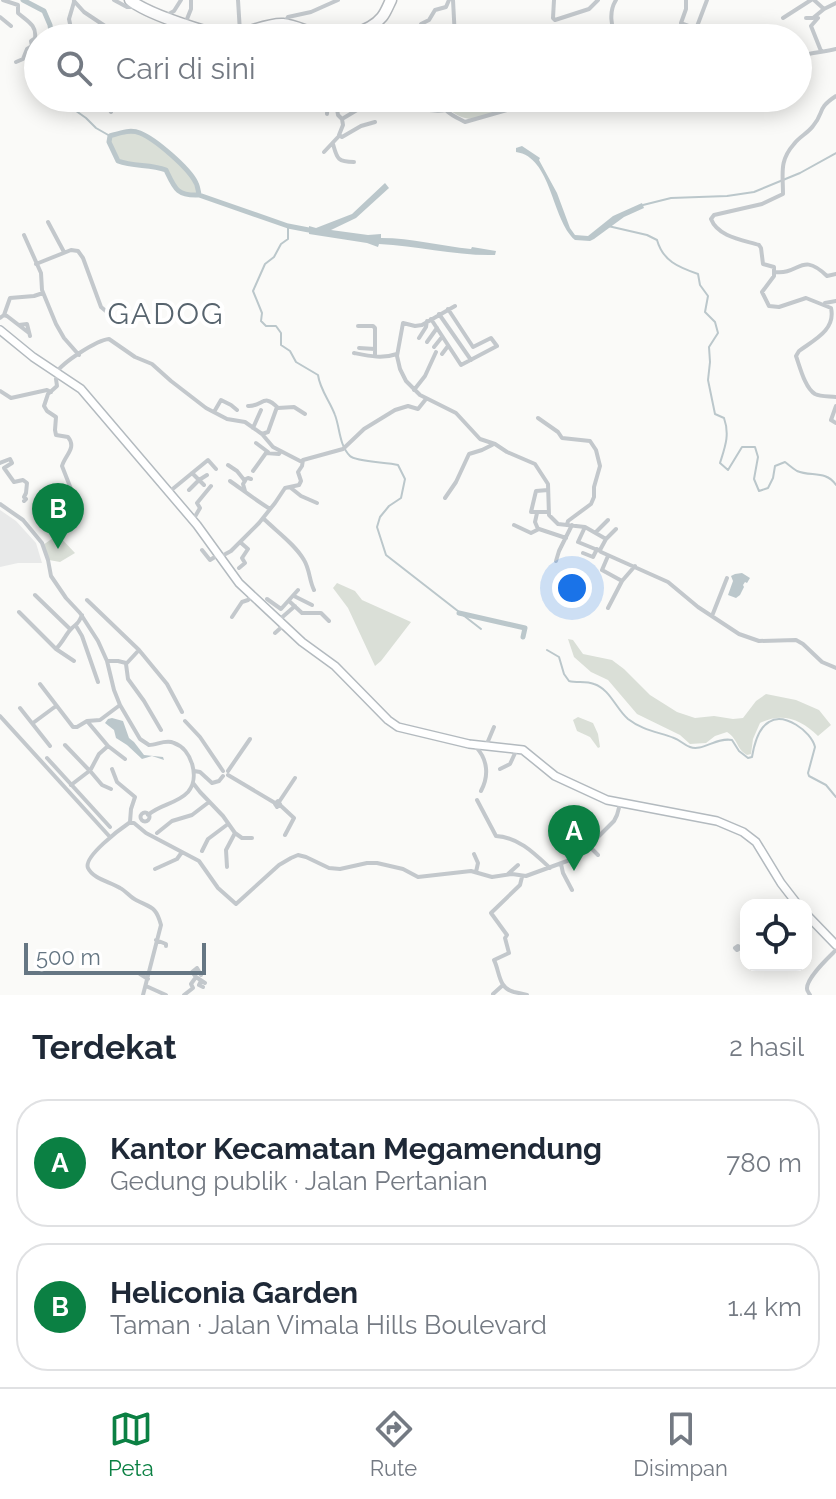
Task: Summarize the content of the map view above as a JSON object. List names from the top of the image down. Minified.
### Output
{"districts":["GADOG"],"scale_bar":"500 m","page":{"search":"Cari di sini","pins":["B","A"],"scale":"500 m","heading":["Terdekat","2 hasil"],"list":[{"mark":"A","name":"Kantor Kecamatan Megamendung","note":"Gedung publik · Jalan Pertanian","value":"780 m"},{"mark":"B","name":"Heliconia Garden","note":"Taman · Jalan Vimala Hills Boulevard","value":"1.4 km"}],"nav":["Peta","Rute","Disimpan"]}}
